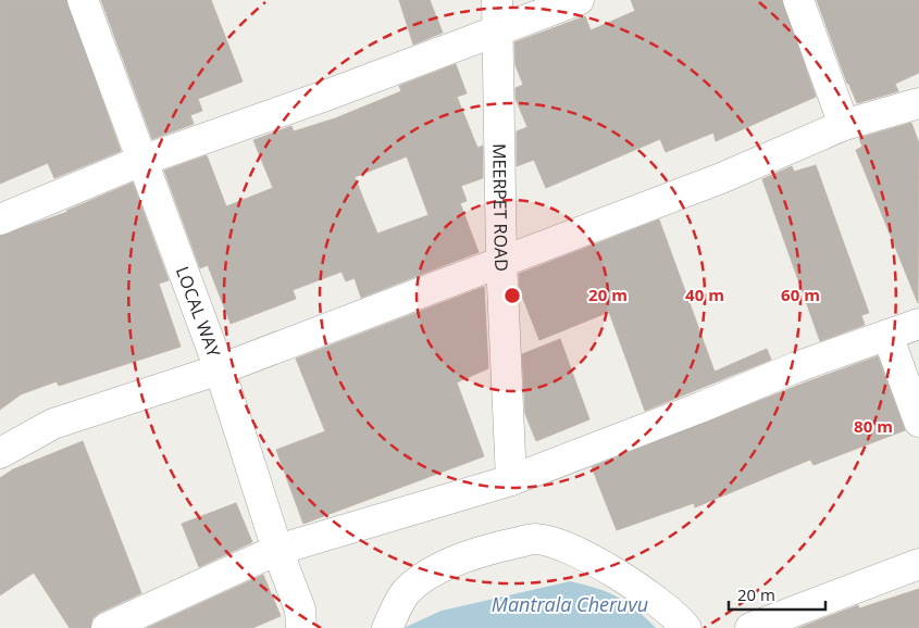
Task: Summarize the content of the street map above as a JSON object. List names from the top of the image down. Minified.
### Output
{"streets":{"street":["MEERPET ROAD","LOCAL WAY"]},"water":["Mantrala Cheruvu"],"scale_bar":"20 m","rings":["20 m","40 m","60 m","80 m"]}
